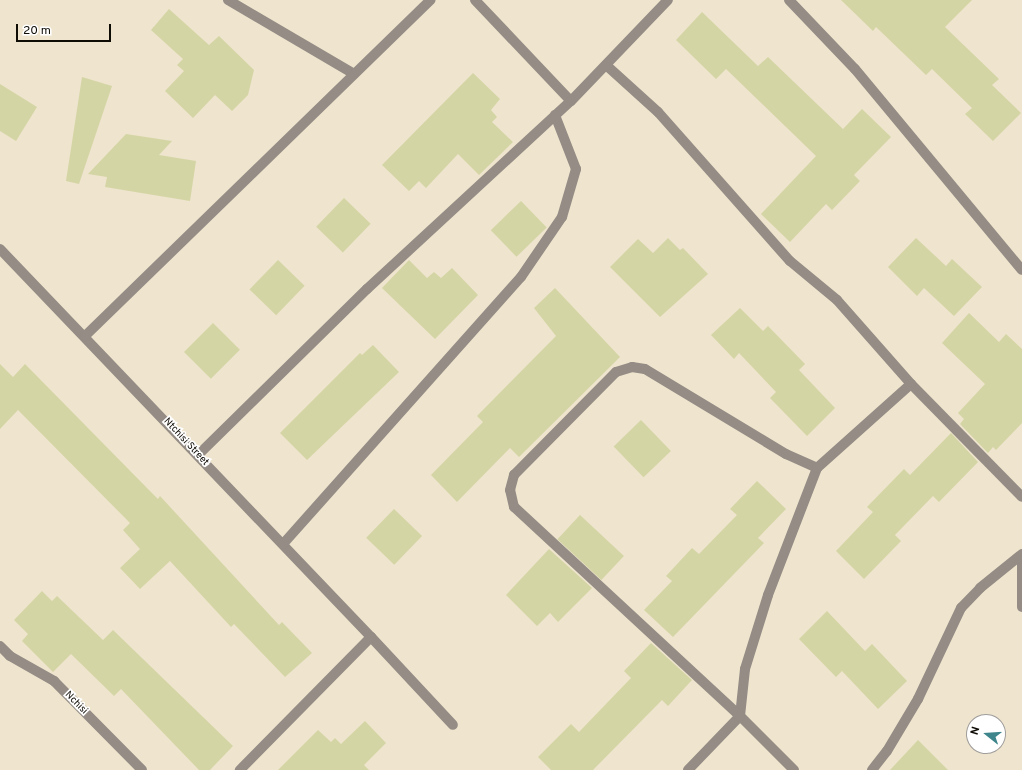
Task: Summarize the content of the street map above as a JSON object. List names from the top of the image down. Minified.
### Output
{"streets":{"street":["Ntchisi Street","Nchisi"]},"scale_bar":"20 m","north":"left"}
